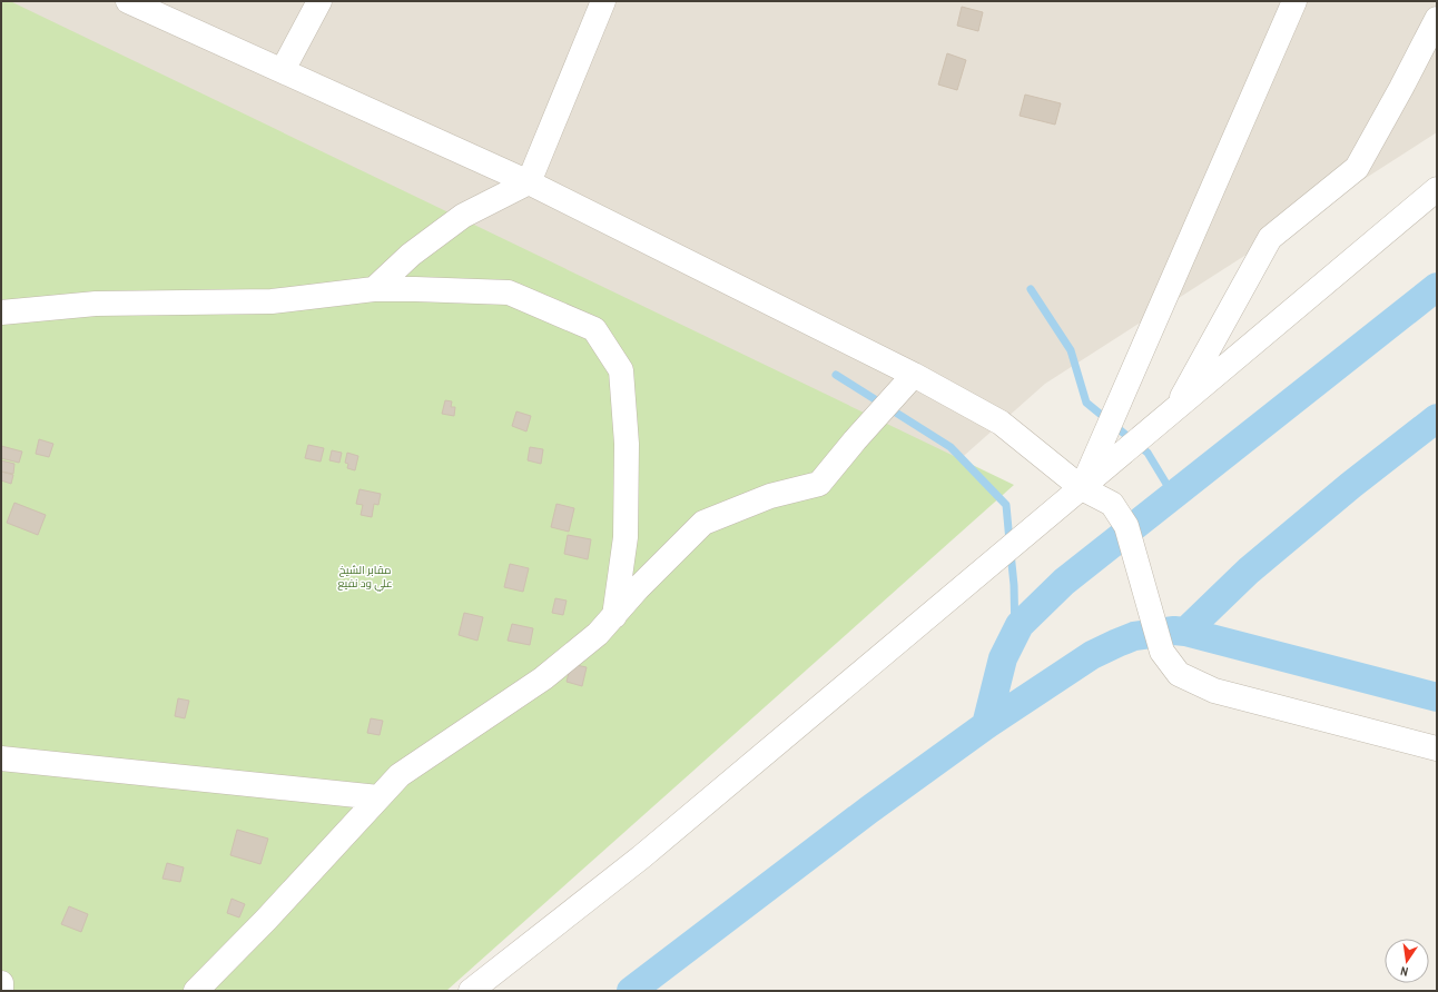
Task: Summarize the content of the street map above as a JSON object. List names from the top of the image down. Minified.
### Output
{"parks":["مقابر الشيخ علي ود نفيع"],"north":"bottom"}
